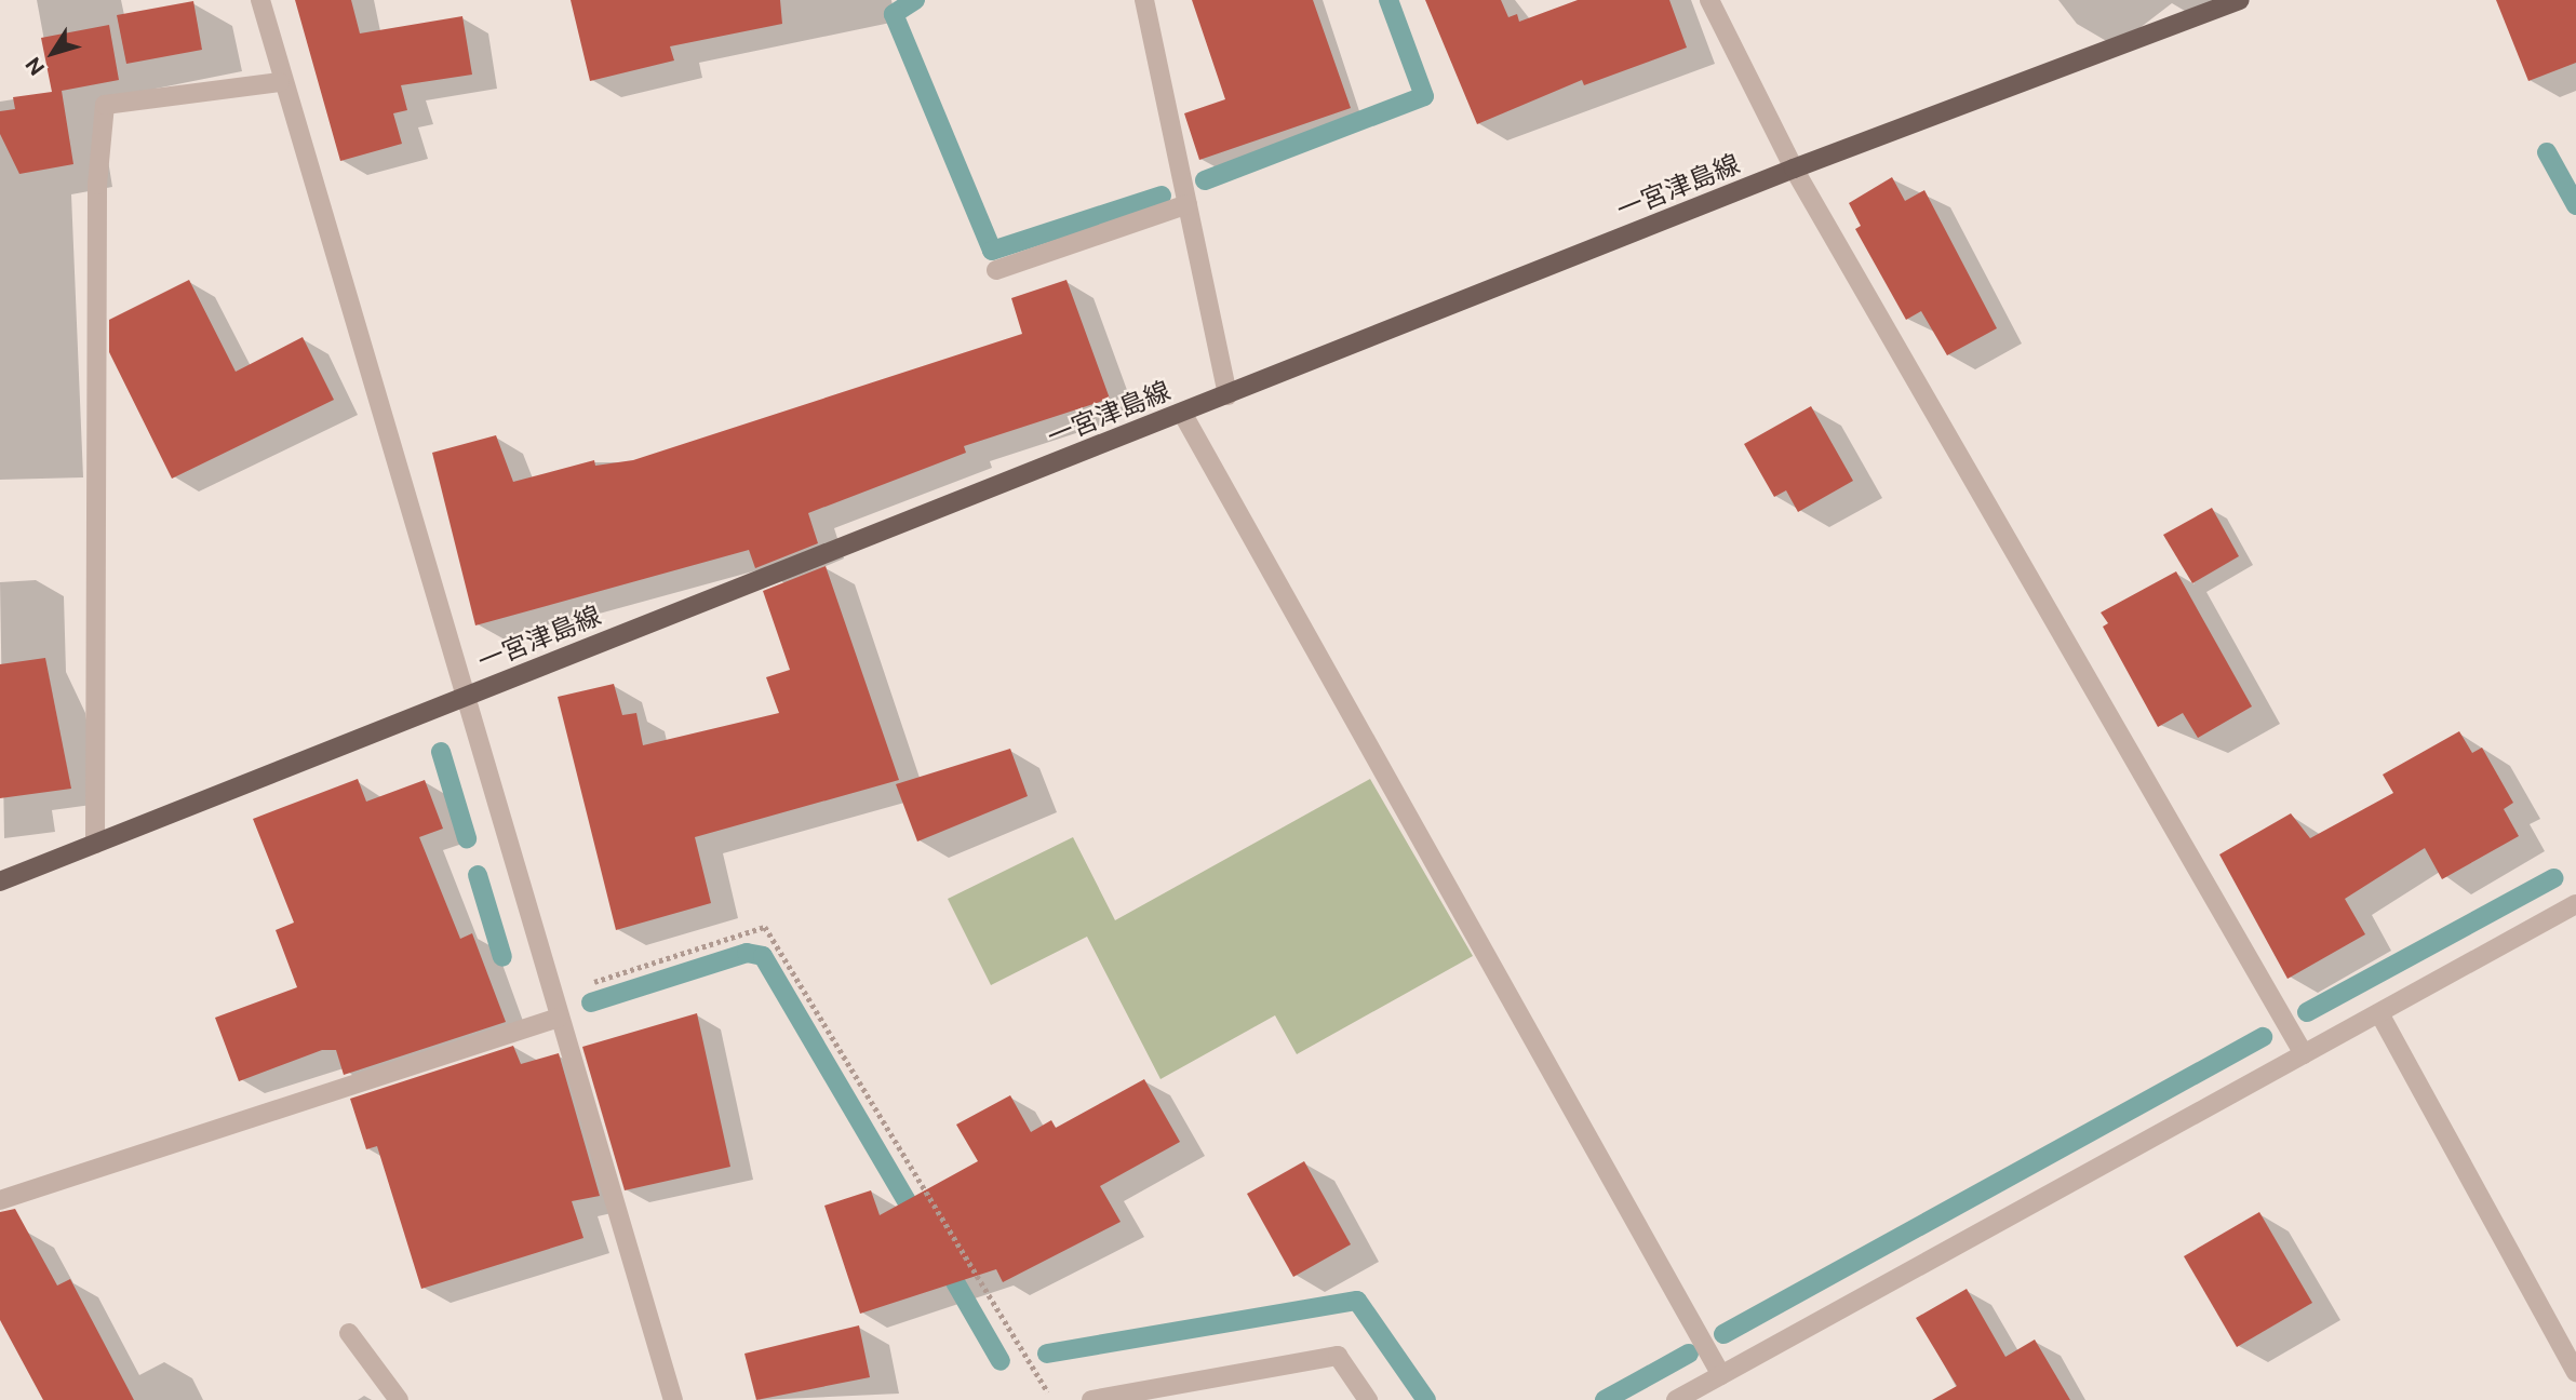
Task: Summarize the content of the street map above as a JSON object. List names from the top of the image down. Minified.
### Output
{"streets":{"main road":["一宮津島線"]},"north":"bottom left"}
